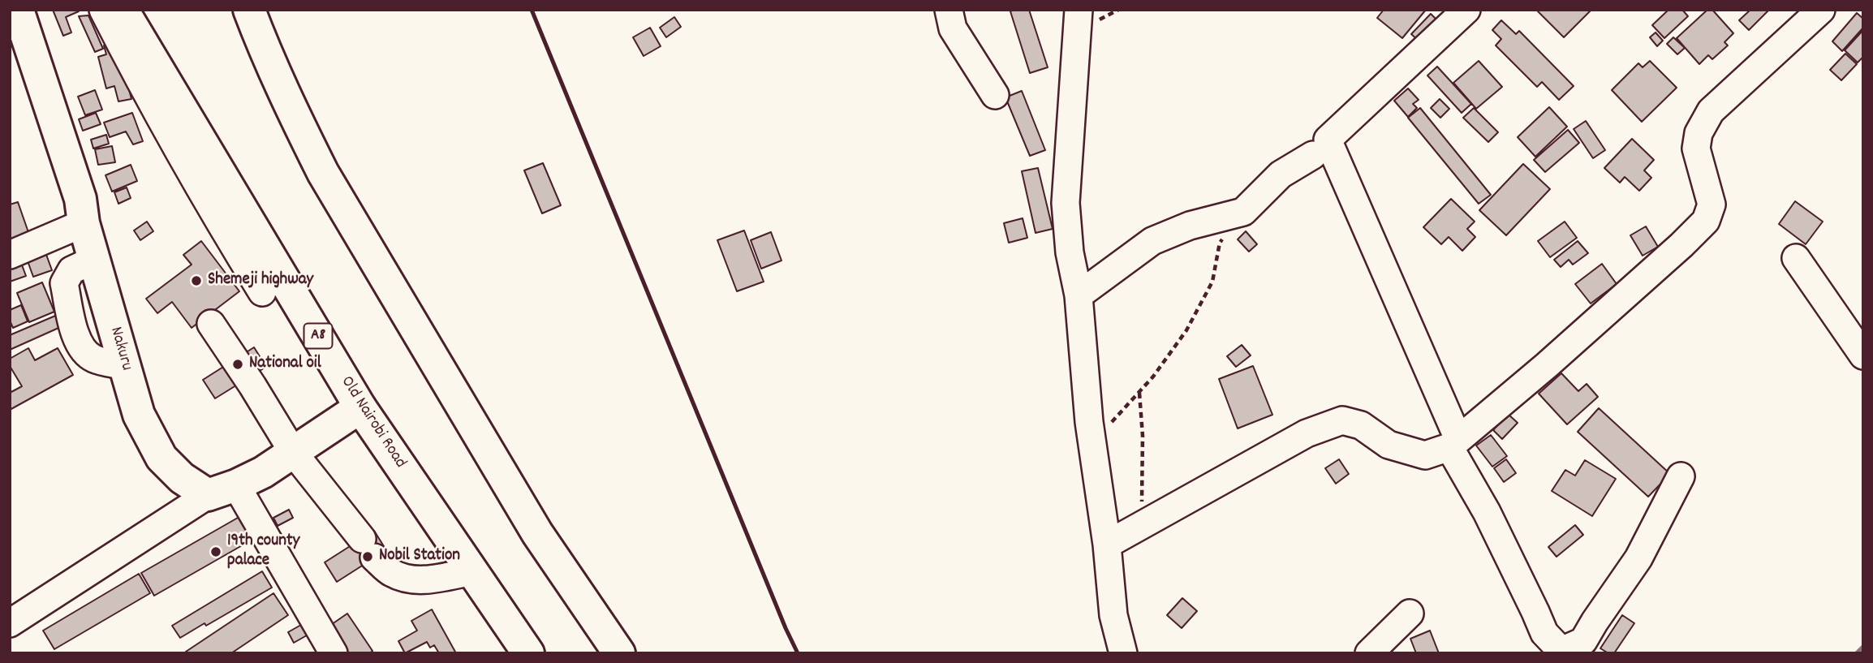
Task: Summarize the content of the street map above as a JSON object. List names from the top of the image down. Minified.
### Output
{"streets":{"main road":["A8","Nakuru","Old Nairobi Road"]},"places":["Shemeji highway","National oil","19th county palace","Nobil Station"]}
